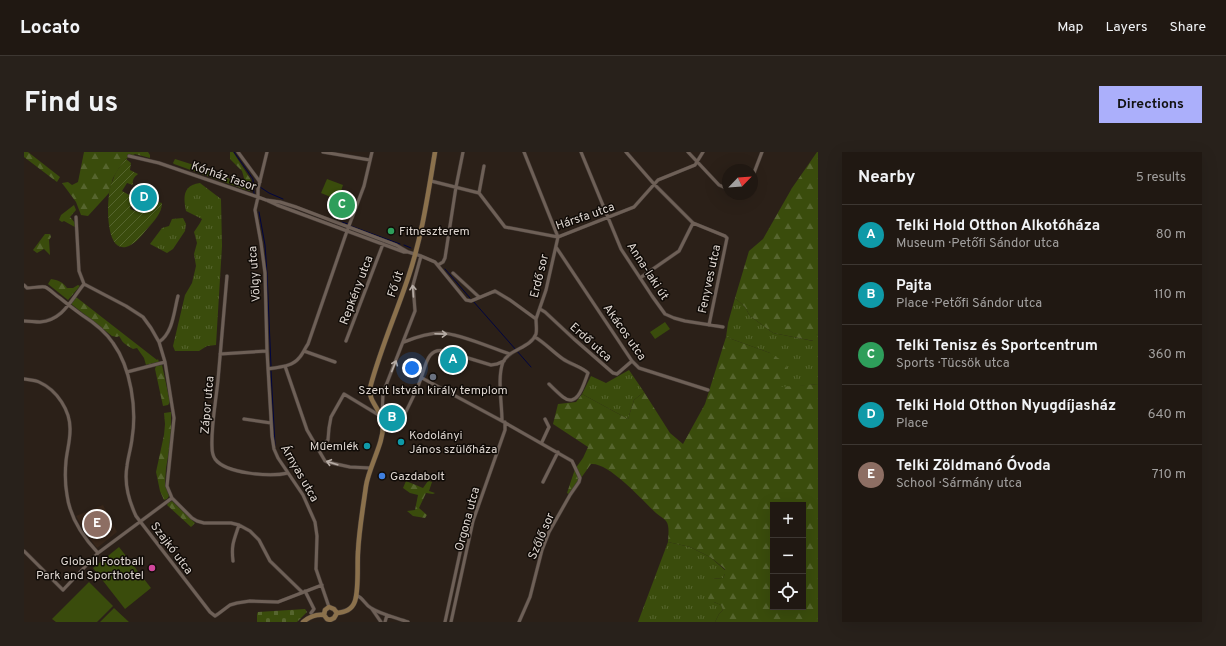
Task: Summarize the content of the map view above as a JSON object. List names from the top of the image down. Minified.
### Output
{"streets":{"main road":["Fő út"],"street":["Kórház fasor","Hársfa utca","Anna-laki út","Völgy utca","Erdő sor","Fenyves utca","Repkény utca","Akácos utca","Erdő utca","Zápor utca","Árnyas utca","Orgona utca","Szőlő sor","Szajkó utca"]},"crossings":[["Kórház fasor","Völgy utca"],["Kórház fasor","Fő út"],["Kórház fasor","Repkény utca"],["Hársfa utca","Anna-laki út"],["Hársfa utca","Erdő sor"],["Anna-laki út","Fenyves utca"],["Völgy utca","Árnyas utca"],["Erdő sor","Akácos utca"],["Erdő sor","Erdő utca"],["Fő út","Árnyas utca"],["Akácos utca","Erdő utca"],["Zápor utca","Árnyas utca"],["Árnyas utca","Szajkó utca"]],"places":["Fitneszterem","Szent István király templom","Kodolányi János szülőháza","Műemlék","Gazdabolt","Globall Football Park and Sporthotel"],"north":"top right","page":{"header":"Locato","nav":["Map","Layers","Share"],"title":"Find us","buttons":"Directions","heading":["Nearby","5 results"],"pins":["D","C","A","B","E"],"list":[{"mark":"A","name":"Telki Hold Otthon Alkotóháza","note":"Museum · Petőfi Sándor utca","value":"80 m"},{"mark":"B","name":"Pajta","note":"Place · Petőfi Sándor utca","value":"110 m"},{"mark":"C","name":"Telki Tenisz és Sportcentrum","note":"Sports · Tücsök utca","value":"360 m"},{"mark":"D","name":"Telki Hold Otthon Nyugdíjasház","note":"Place","value":"640 m"},{"mark":"E","name":"Telki Zöldmanó Óvoda","note":"School · Sármány utca","value":"710 m"}],"map_buttons":["+","−"]}}
